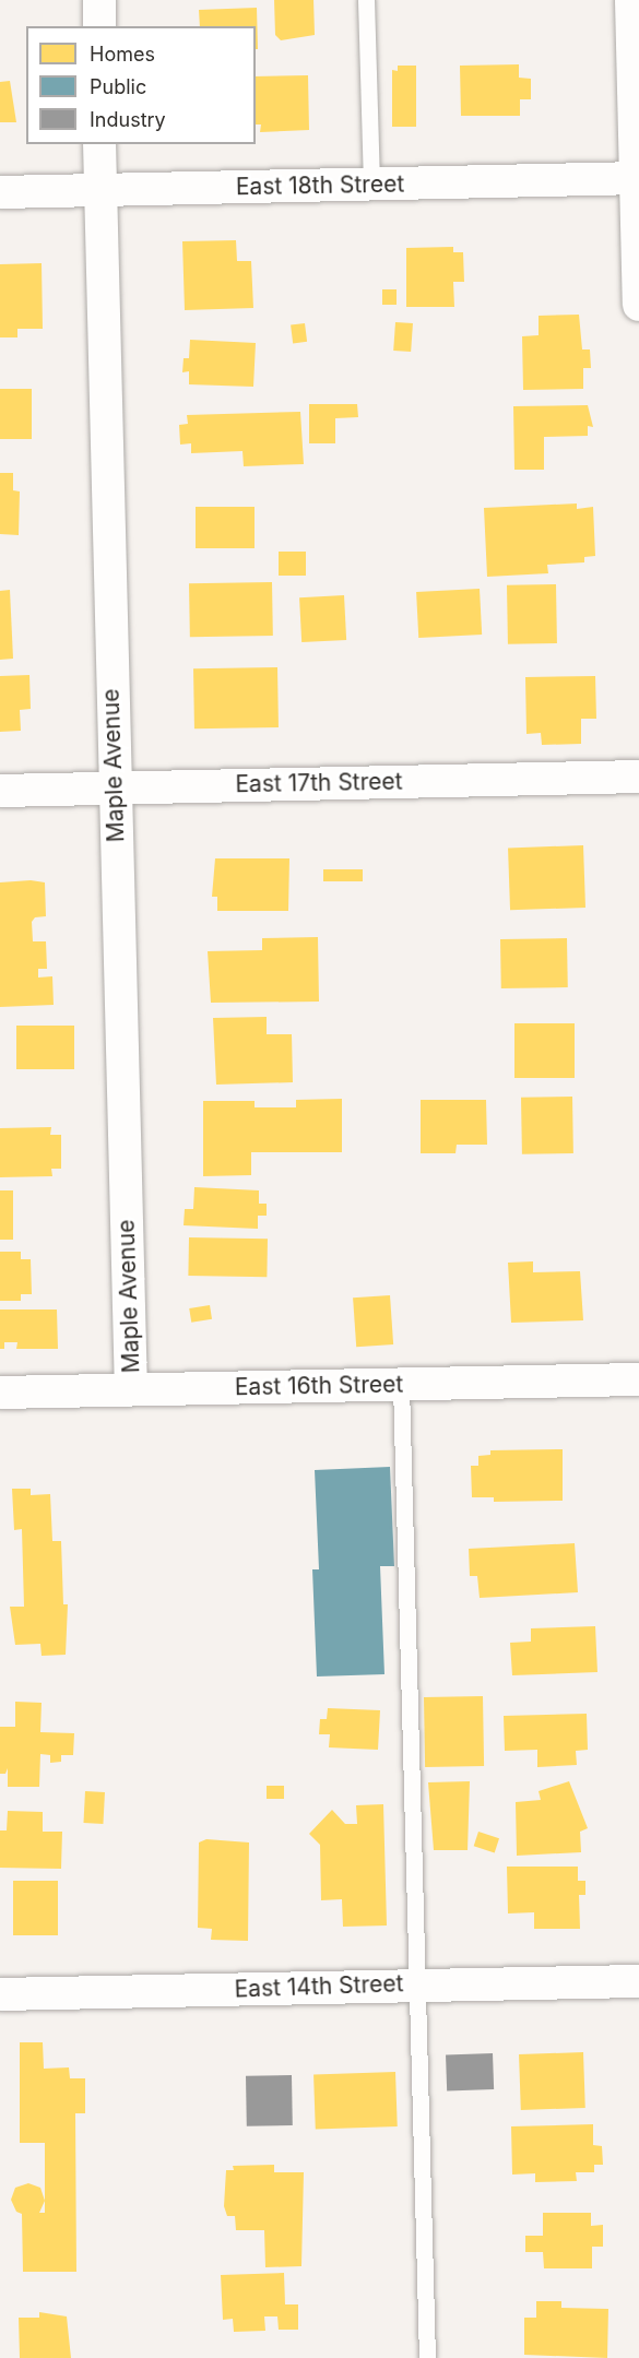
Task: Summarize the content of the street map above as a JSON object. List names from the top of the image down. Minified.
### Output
{"streets":{"street":["East 18th Street","Maple Avenue","East 17th Street","East 16th Street","East 14th Street"]},"crossings":[["East 18th Street","Maple Avenue"],["Maple Avenue","East 17th Street"],["Maple Avenue","East 16th Street"]],"legend":["Homes","Public","Industry"]}
